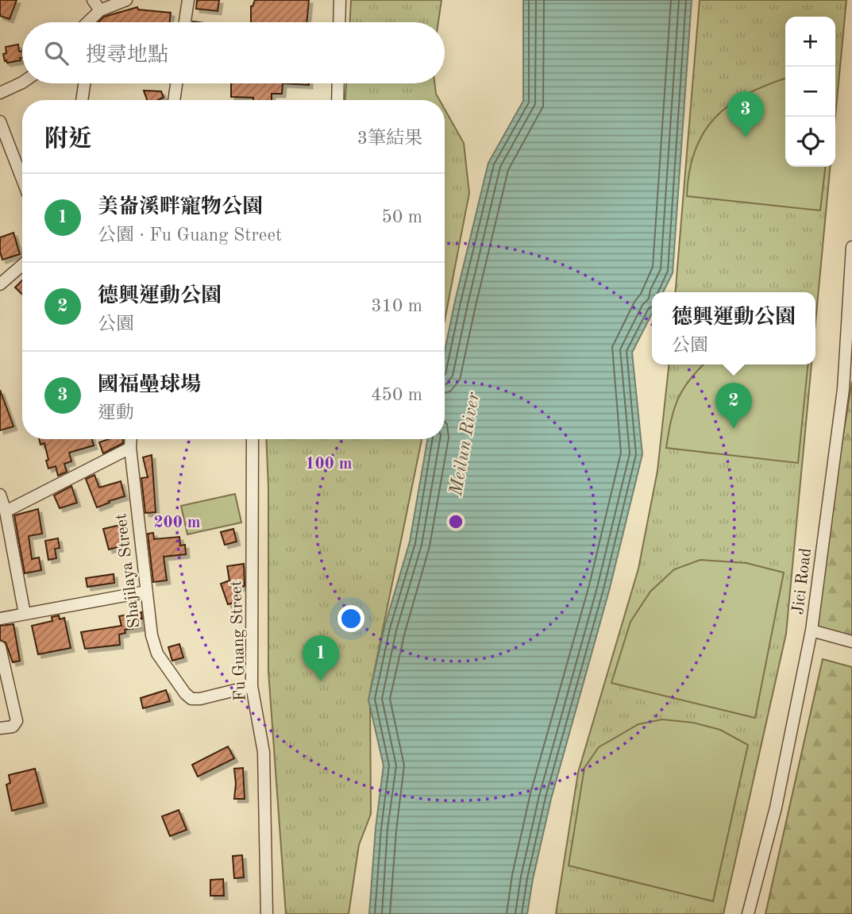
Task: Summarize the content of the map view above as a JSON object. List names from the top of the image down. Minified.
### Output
{"streets":{"street":["Shajilaya Street","Jici Road","Fu Guang Street"]},"crossings":[["Shajilaya Street","Fu Guang Street"]],"water":["Meilun River"],"page":{"map_buttons":["+","−"],"search":"搜尋地點","pins":["3","2","1"],"heading":["附近","3筆結果"],"list":[{"mark":"1","name":"美崙溪畔寵物公園","note":"公園 · Fu Guang Street","value":"50 m"},{"mark":"2","name":"德興運動公園","note":"公園","value":"310 m"},{"mark":"3","name":"國福壘球場","note":"運動","value":"450 m"}],"popup":["德興運動公園","公園"]},"rings":["100 m","200 m"]}
